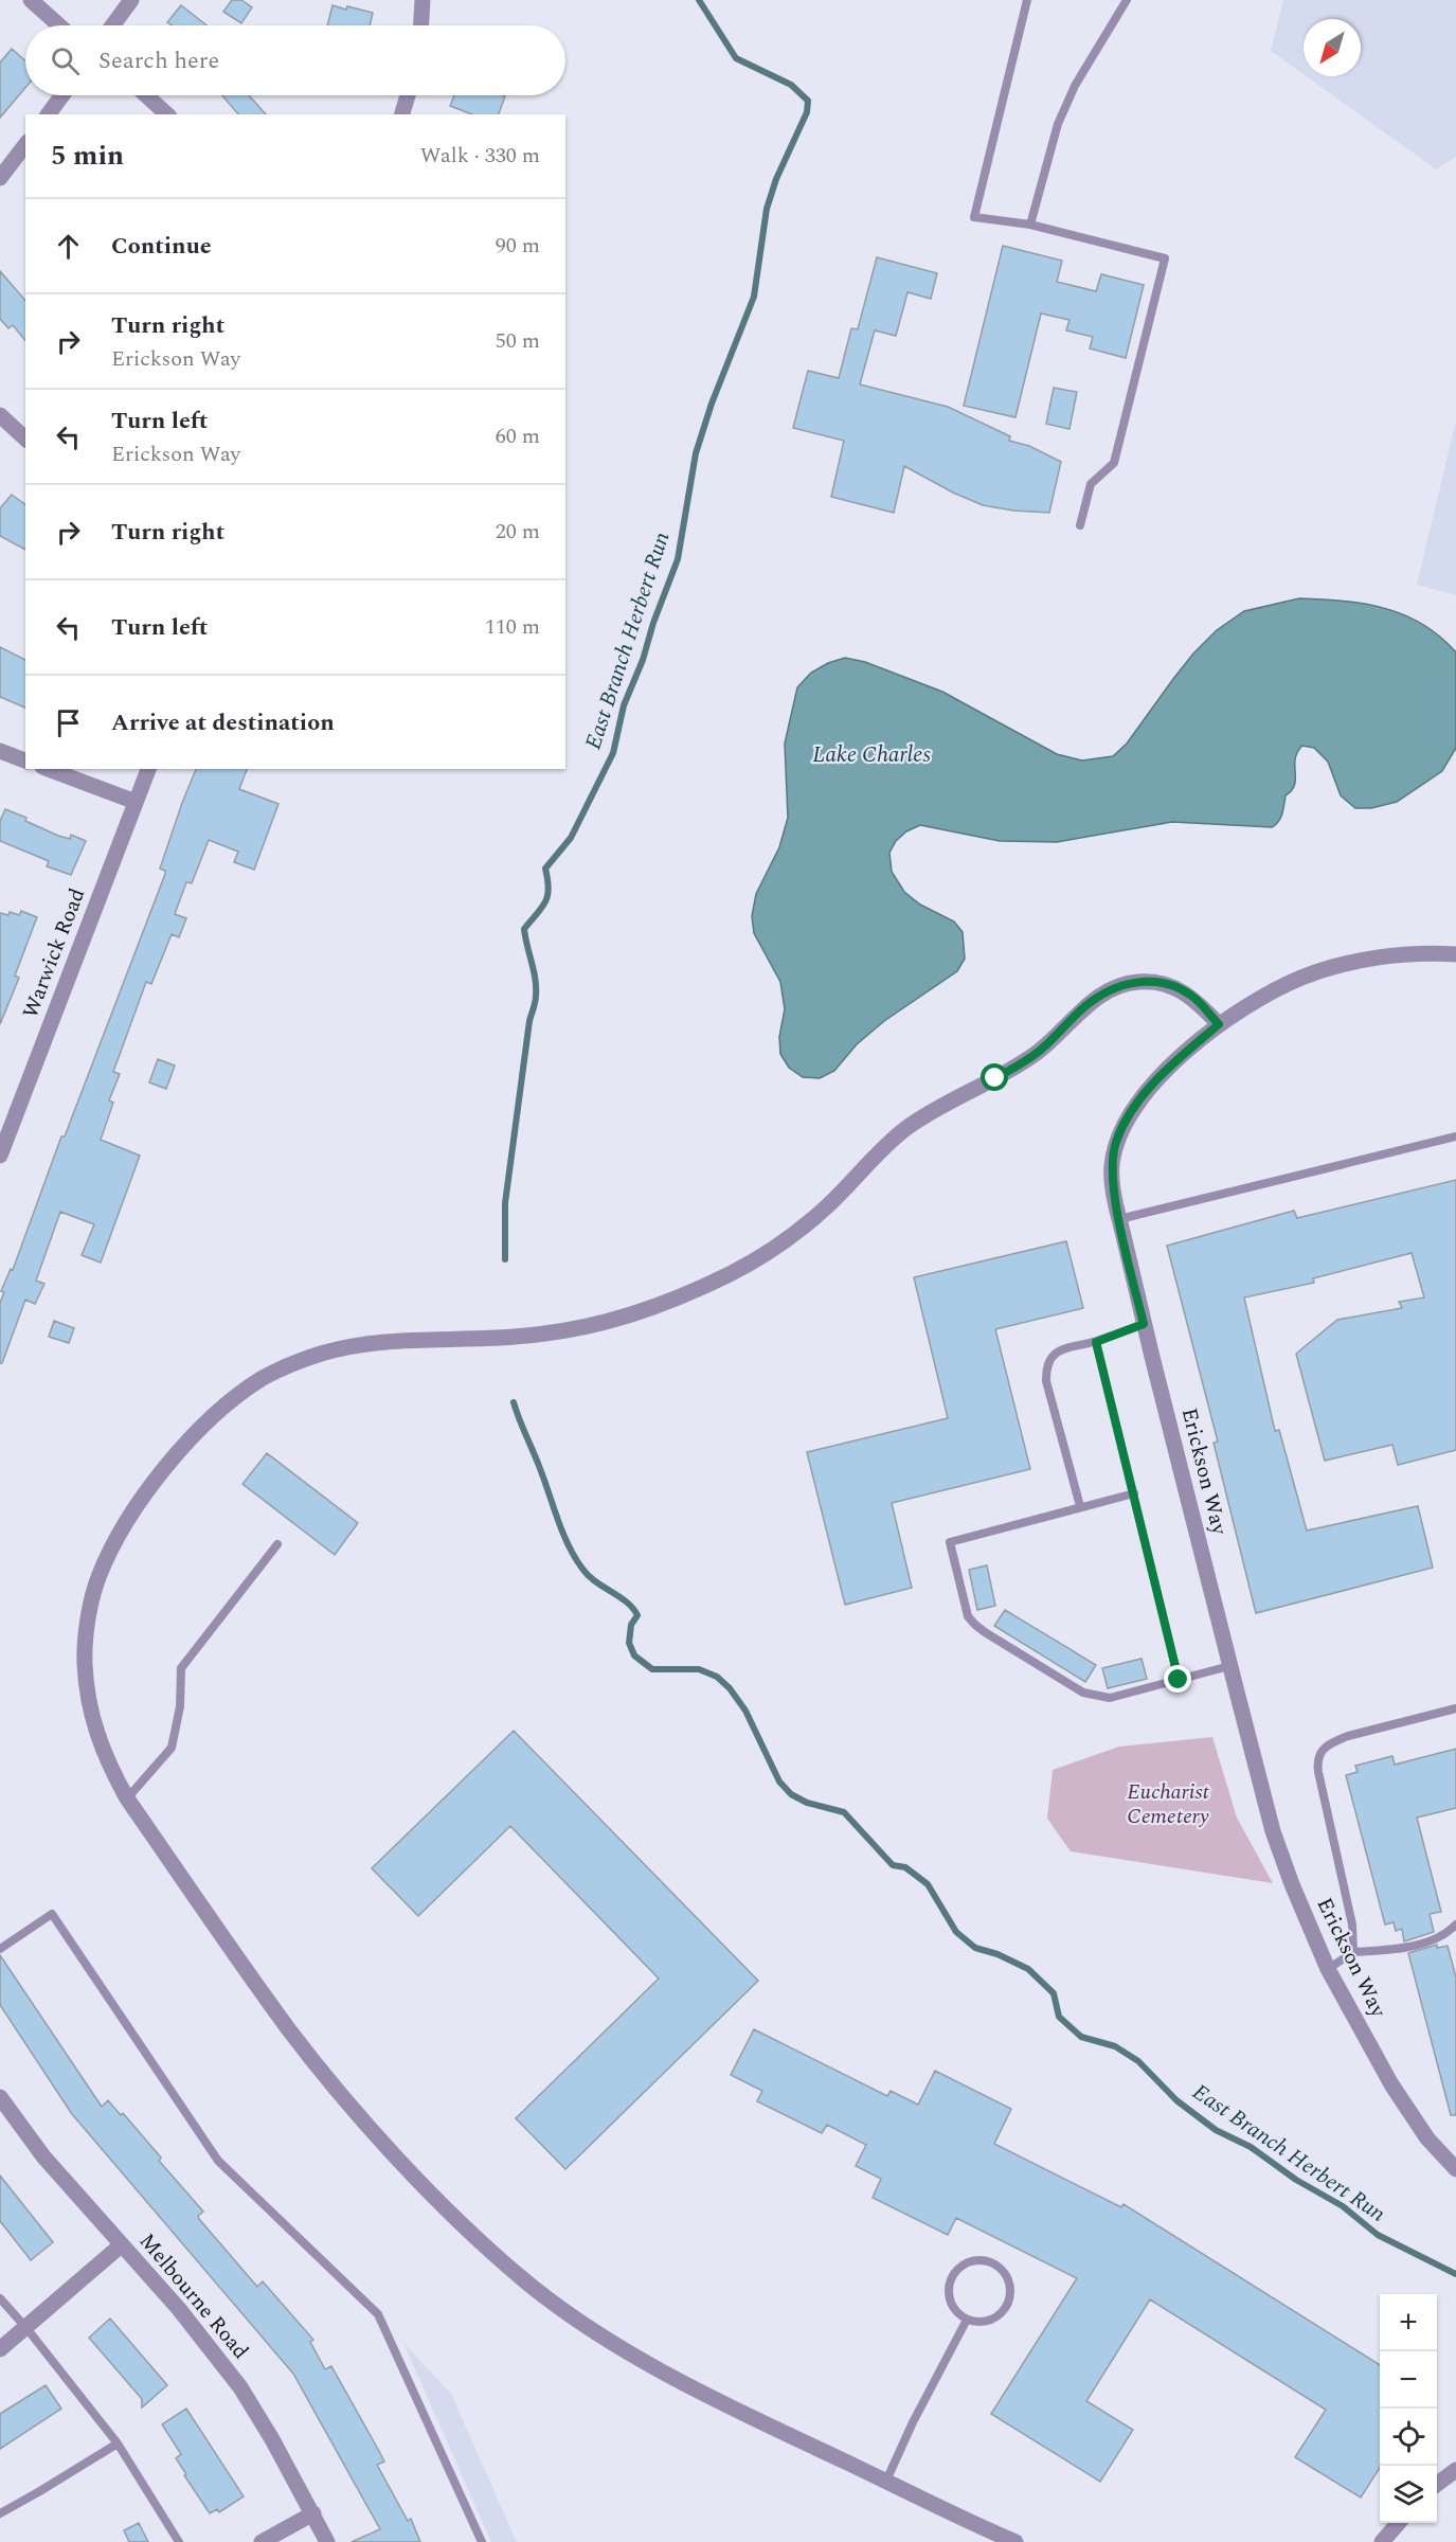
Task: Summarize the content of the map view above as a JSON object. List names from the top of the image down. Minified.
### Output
{"streets":{"street":["Warwick Road","Erickson Way","Melbourne Road"]},"water":["East Branch Herbert Run","Lake Charles"],"parks":["Eucharist Cemetery"],"north":"bottom left","page":{"search":"Search here","heading":["5 min","Walk · 330 m"],"list":[["Continue","90 m"],["Turn right","Erickson Way","50 m"],["Turn left","Erickson Way","60 m"],["Turn right","20 m"],["Turn left","110 m"],"Arrive at destination"],"map_buttons":["+","−"]}}
